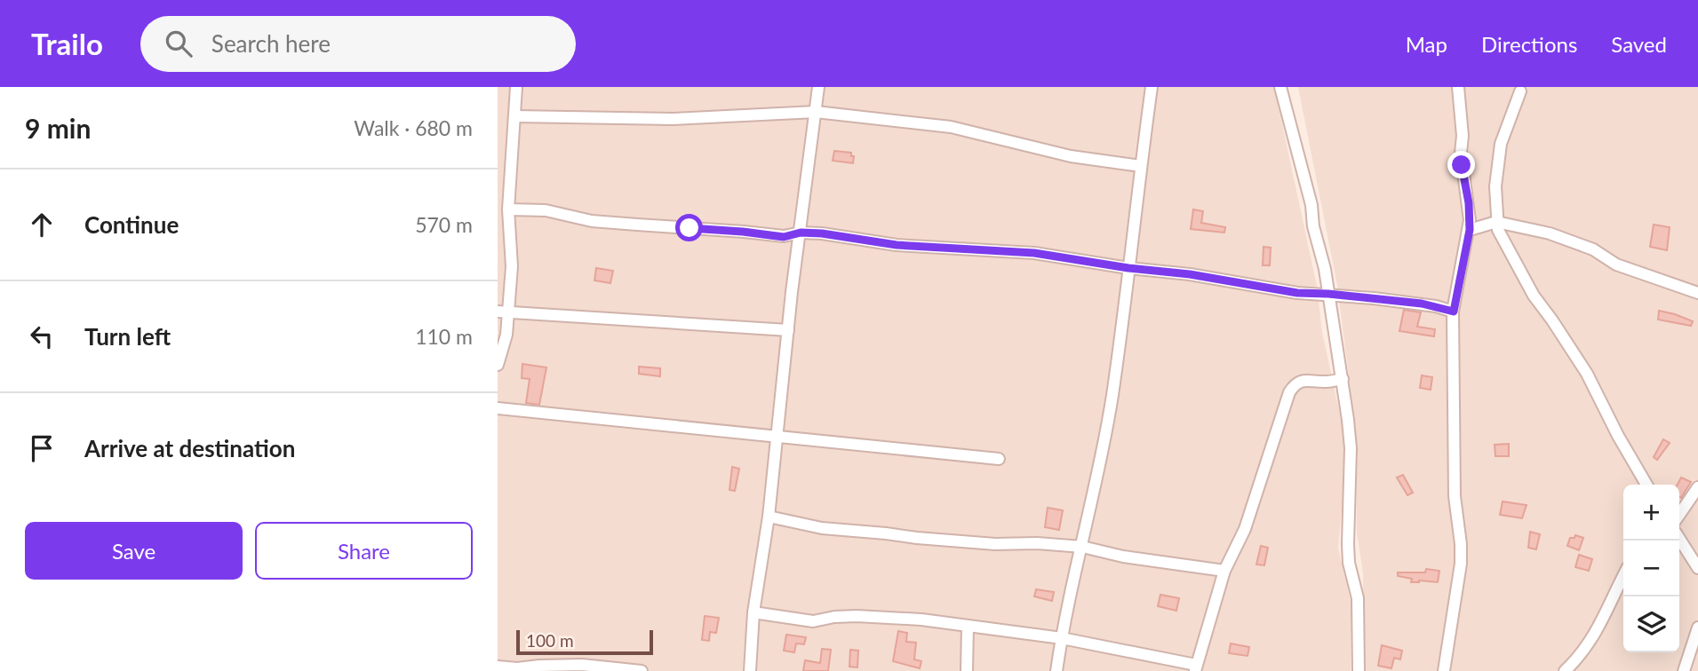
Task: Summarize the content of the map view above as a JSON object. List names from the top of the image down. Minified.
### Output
{"scale_bar":"100 m","page":{"header":"Trailo","search":"Search here","nav":["Map","Directions","Saved"],"heading":["9 min","Walk · 680 m"],"list":[["Continue","570 m"],["Turn left","110 m"],"Arrive at destination"],"map_buttons":["+","−"],"buttons":["Save","Share"],"scale":"100 m"}}
